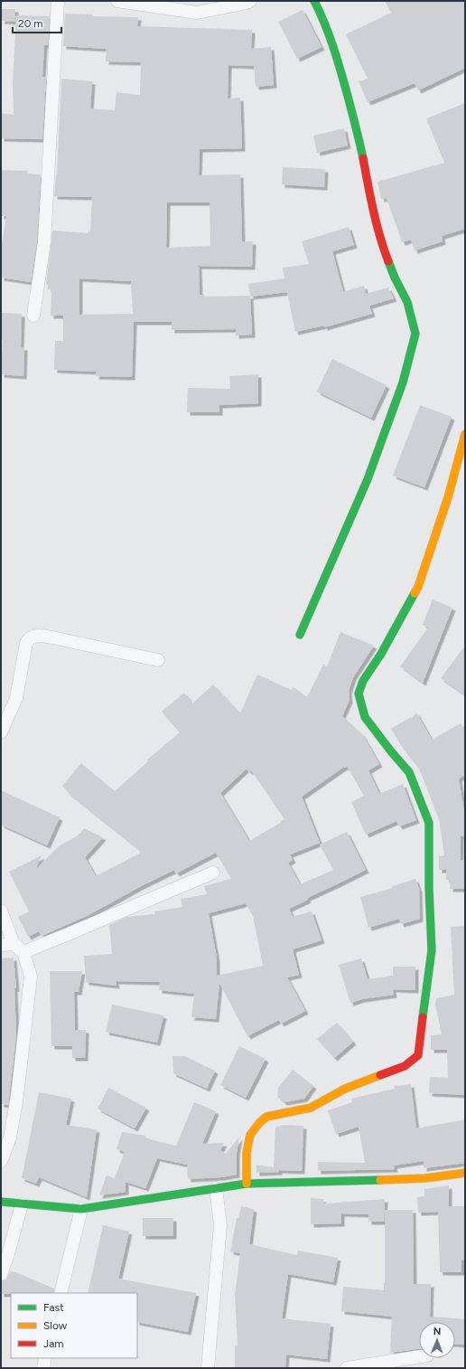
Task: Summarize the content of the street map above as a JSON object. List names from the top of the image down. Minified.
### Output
{"legend":["Fast","Slow","Jam"],"scale_bar":"20 m","north":"top"}
